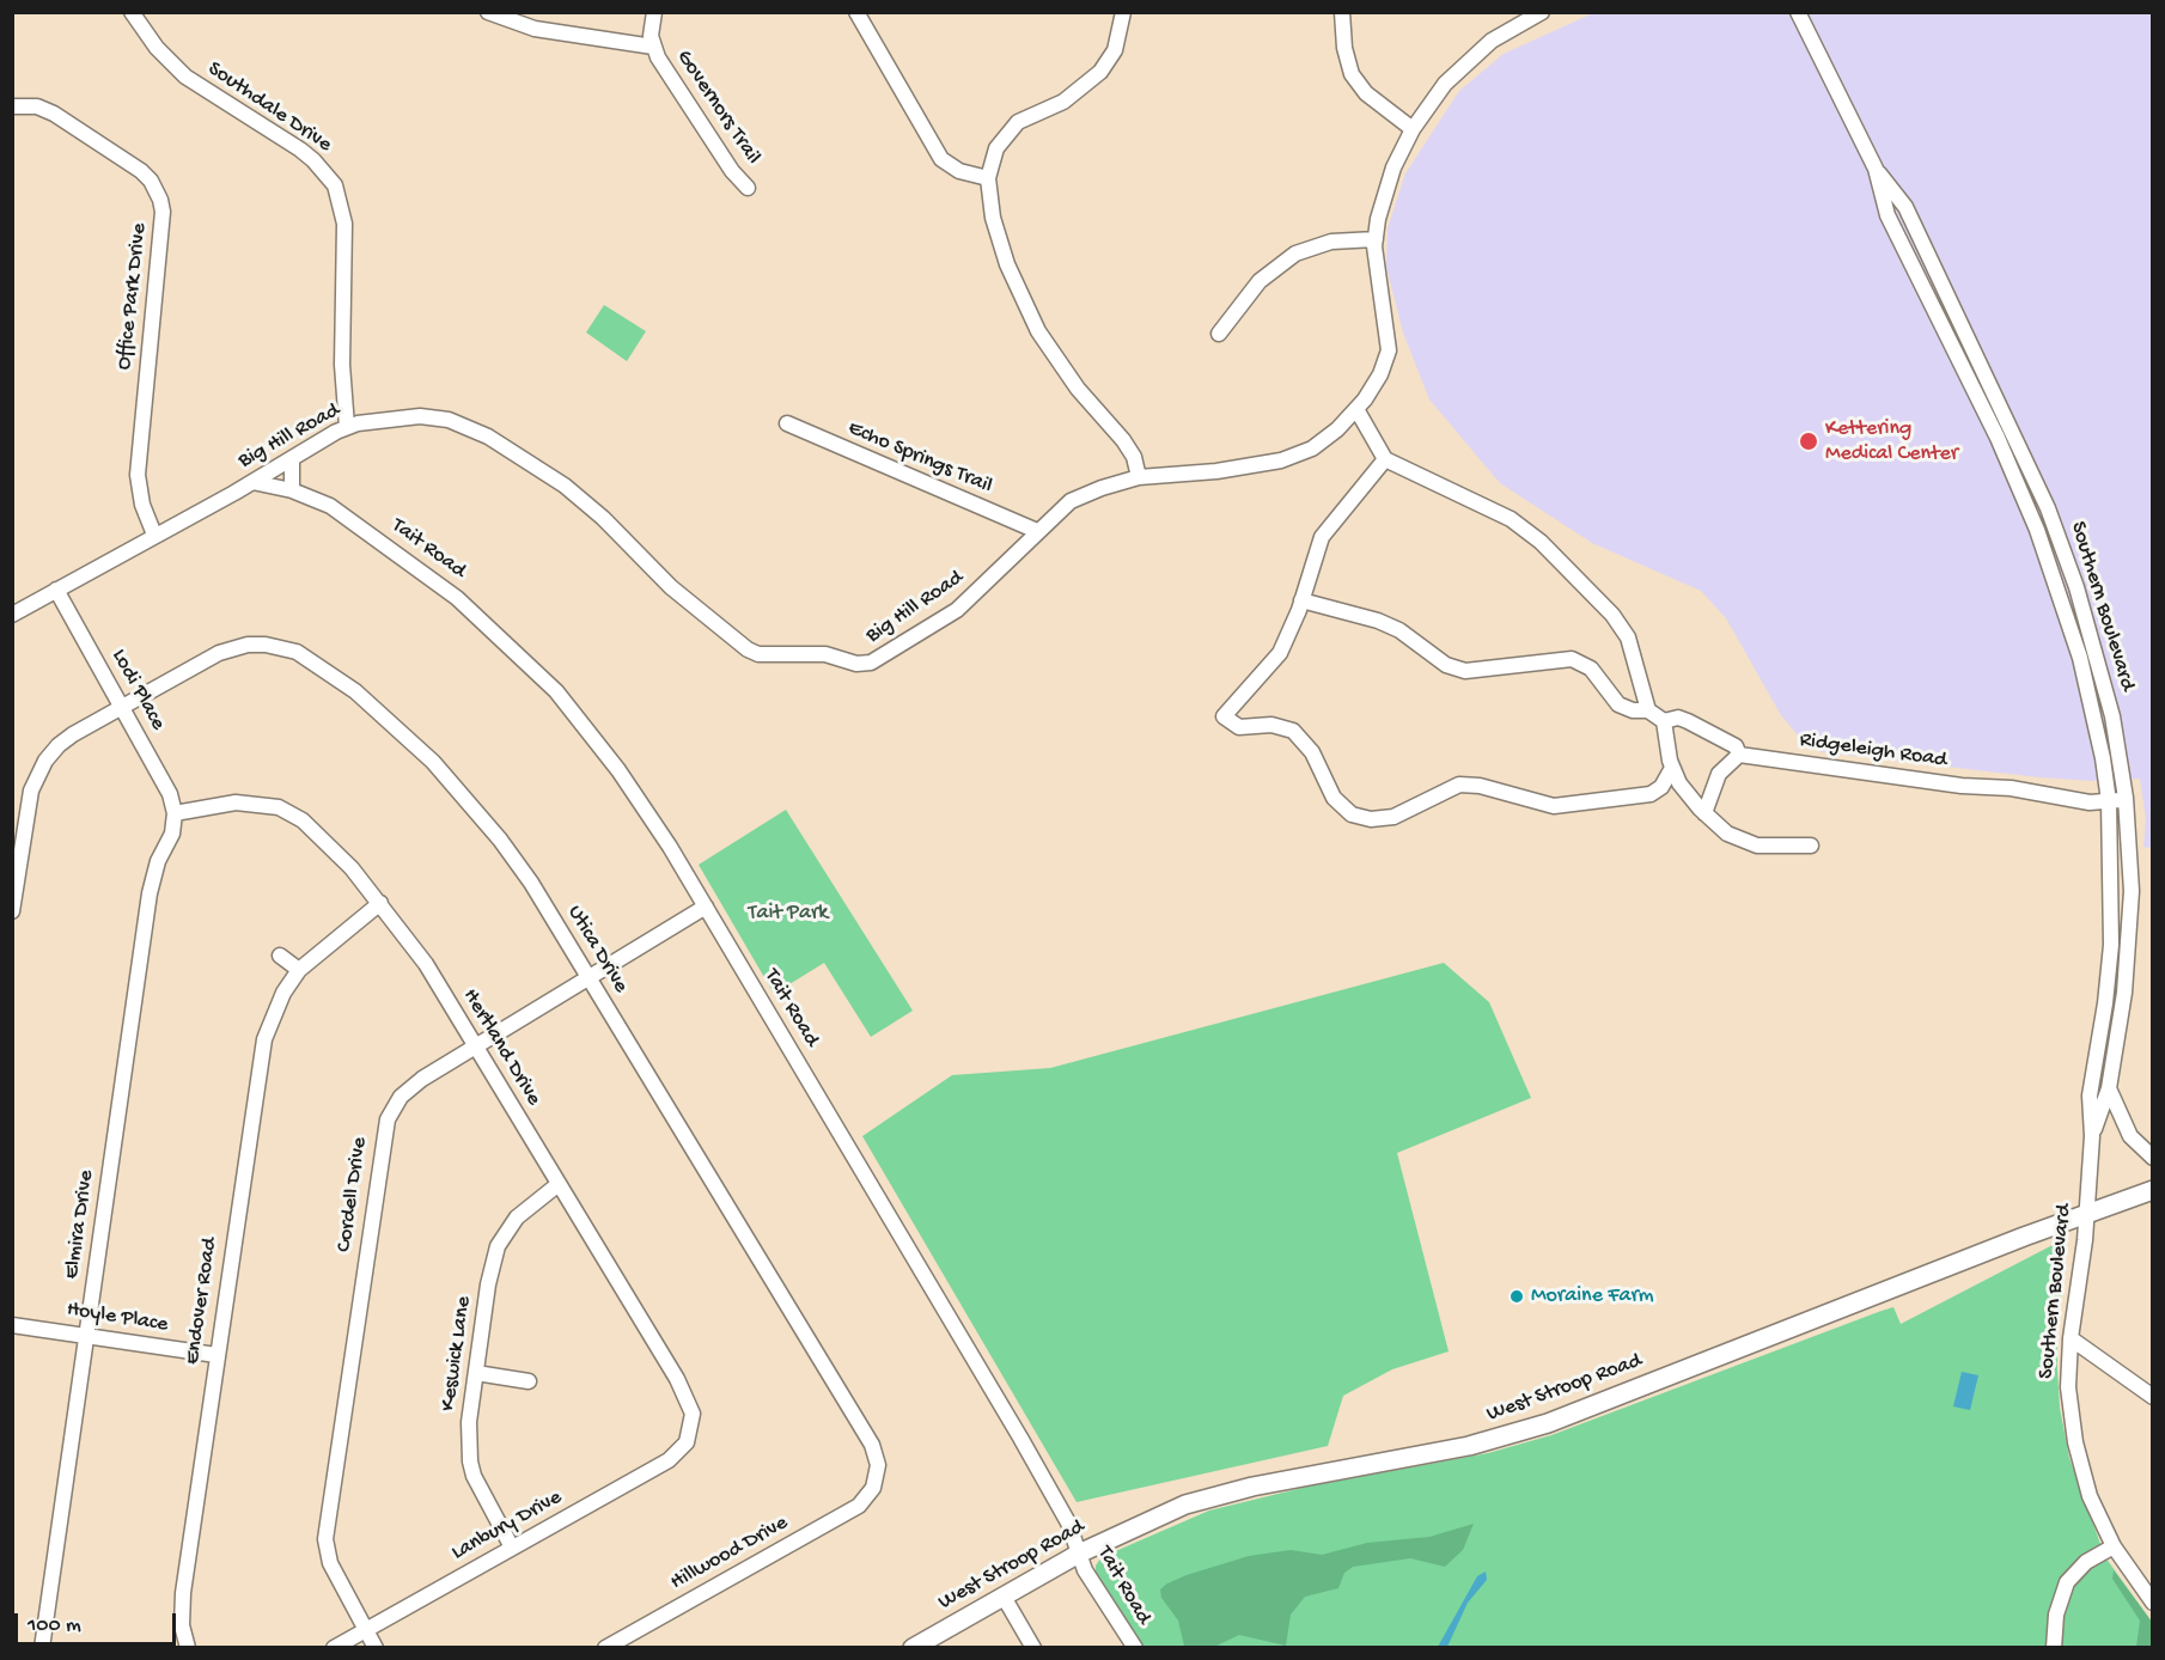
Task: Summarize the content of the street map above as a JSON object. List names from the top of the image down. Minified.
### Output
{"streets":{"main road":["West Stroop Road"],"street":["Southdale Drive","Governors Trail","Office Park Drive","Big Hill Road","Echo Springs Trail","Tait Road","Southern Boulevard","Lodi Place","Ridgeleigh Road","Utica Drive","Hertland Drive","Cordell Drive","Elmira Drive","Endover Road","Hoyle Place","Keswick Lane","Lanbury Drive","Hillwood Drive"]},"crossings":[["Southdale Drive","Big Hill Road"],["Office Park Drive","Big Hill Road"],["Big Hill Road","Echo Springs Trail"],["Big Hill Road","Tait Road"],["Big Hill Road","Lodi Place"],["Tait Road","Cordell Drive"],["Tait Road","West Stroop Road"],["Southern Boulevard","Ridgeleigh Road"],["Southern Boulevard","West Stroop Road"],["Lodi Place","Utica Drive"],["Lodi Place","Hertland Drive"],["Lodi Place","Elmira Drive"],["Utica Drive","Cordell Drive"],["Utica Drive","Hillwood Drive"],["Hertland Drive","Cordell Drive"],["Hertland Drive","Elmira Drive"],["Hertland Drive","Endover Road"],["Hertland Drive","Keswick Lane"],["Hertland Drive","Lanbury Drive"],["Cordell Drive","Lanbury Drive"],["Elmira Drive","Hoyle Place"],["Endover Road","Hoyle Place"],["Keswick Lane","Lanbury Drive"]],"parks":["Tait Park"],"places":["Kettering Medical Center","Moraine Farm"],"scale_bar":"100 m"}
